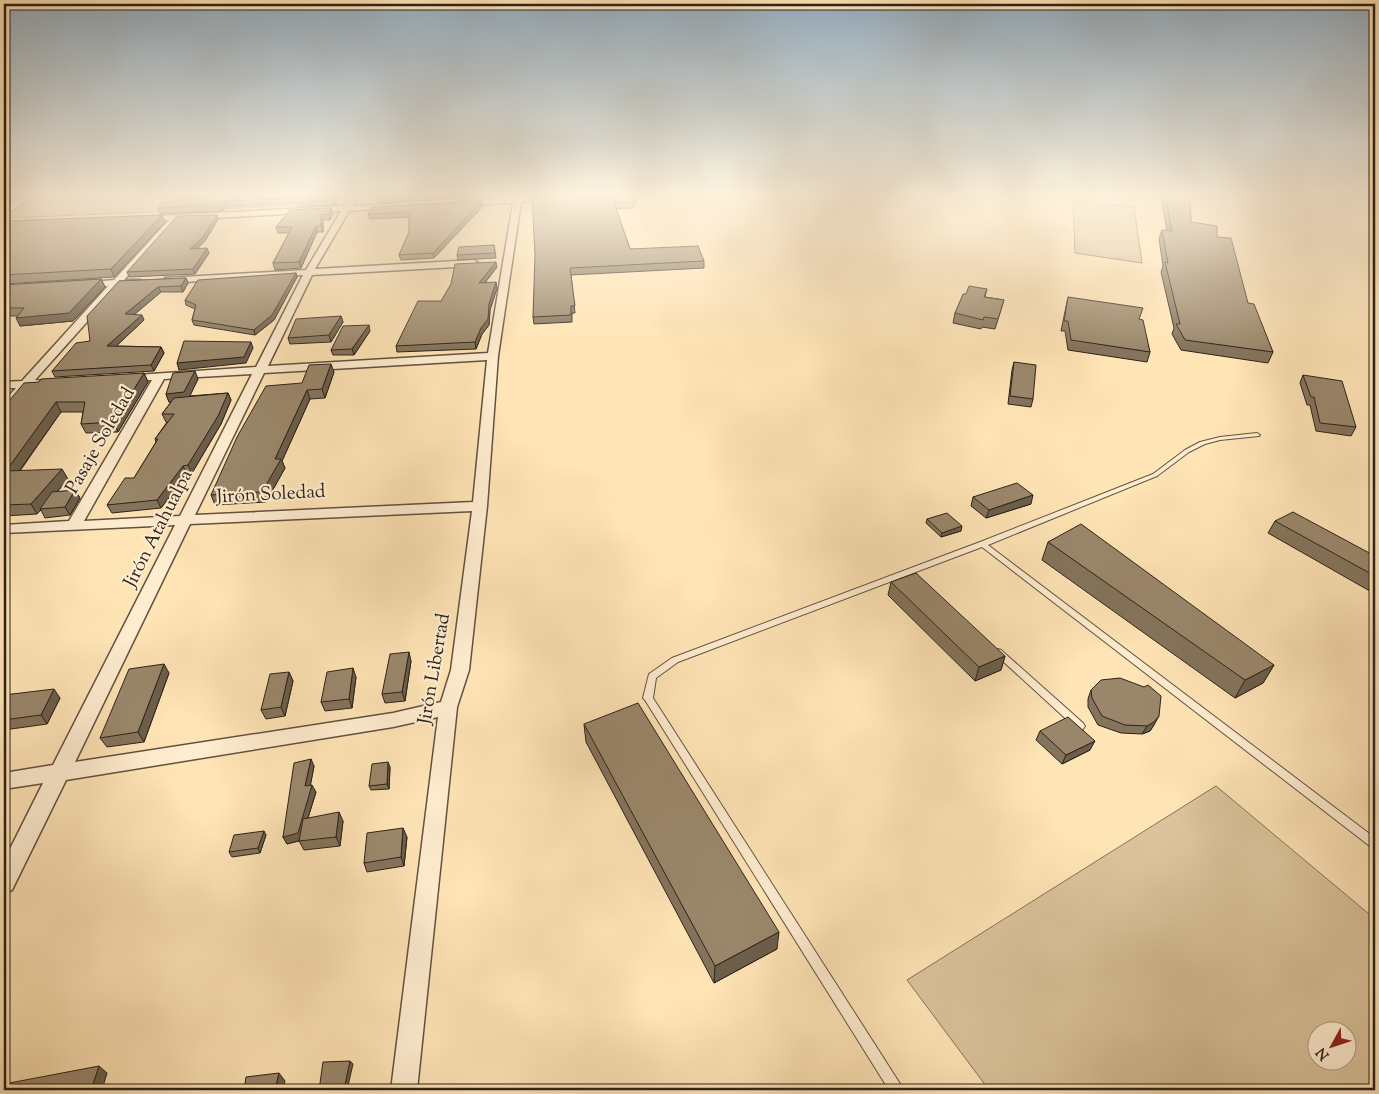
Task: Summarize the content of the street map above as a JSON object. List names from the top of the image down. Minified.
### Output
{"streets":{"street":["Pasaje Soledad","Jirón Soledad","Jirón Atahualpa","Jirón Libertad"]},"crossings":[["Pasaje Soledad","Jirón Soledad"],["Jirón Soledad","Jirón Atahualpa"],["Jirón Soledad","Jirón Libertad"]],"north":"bottom left"}
